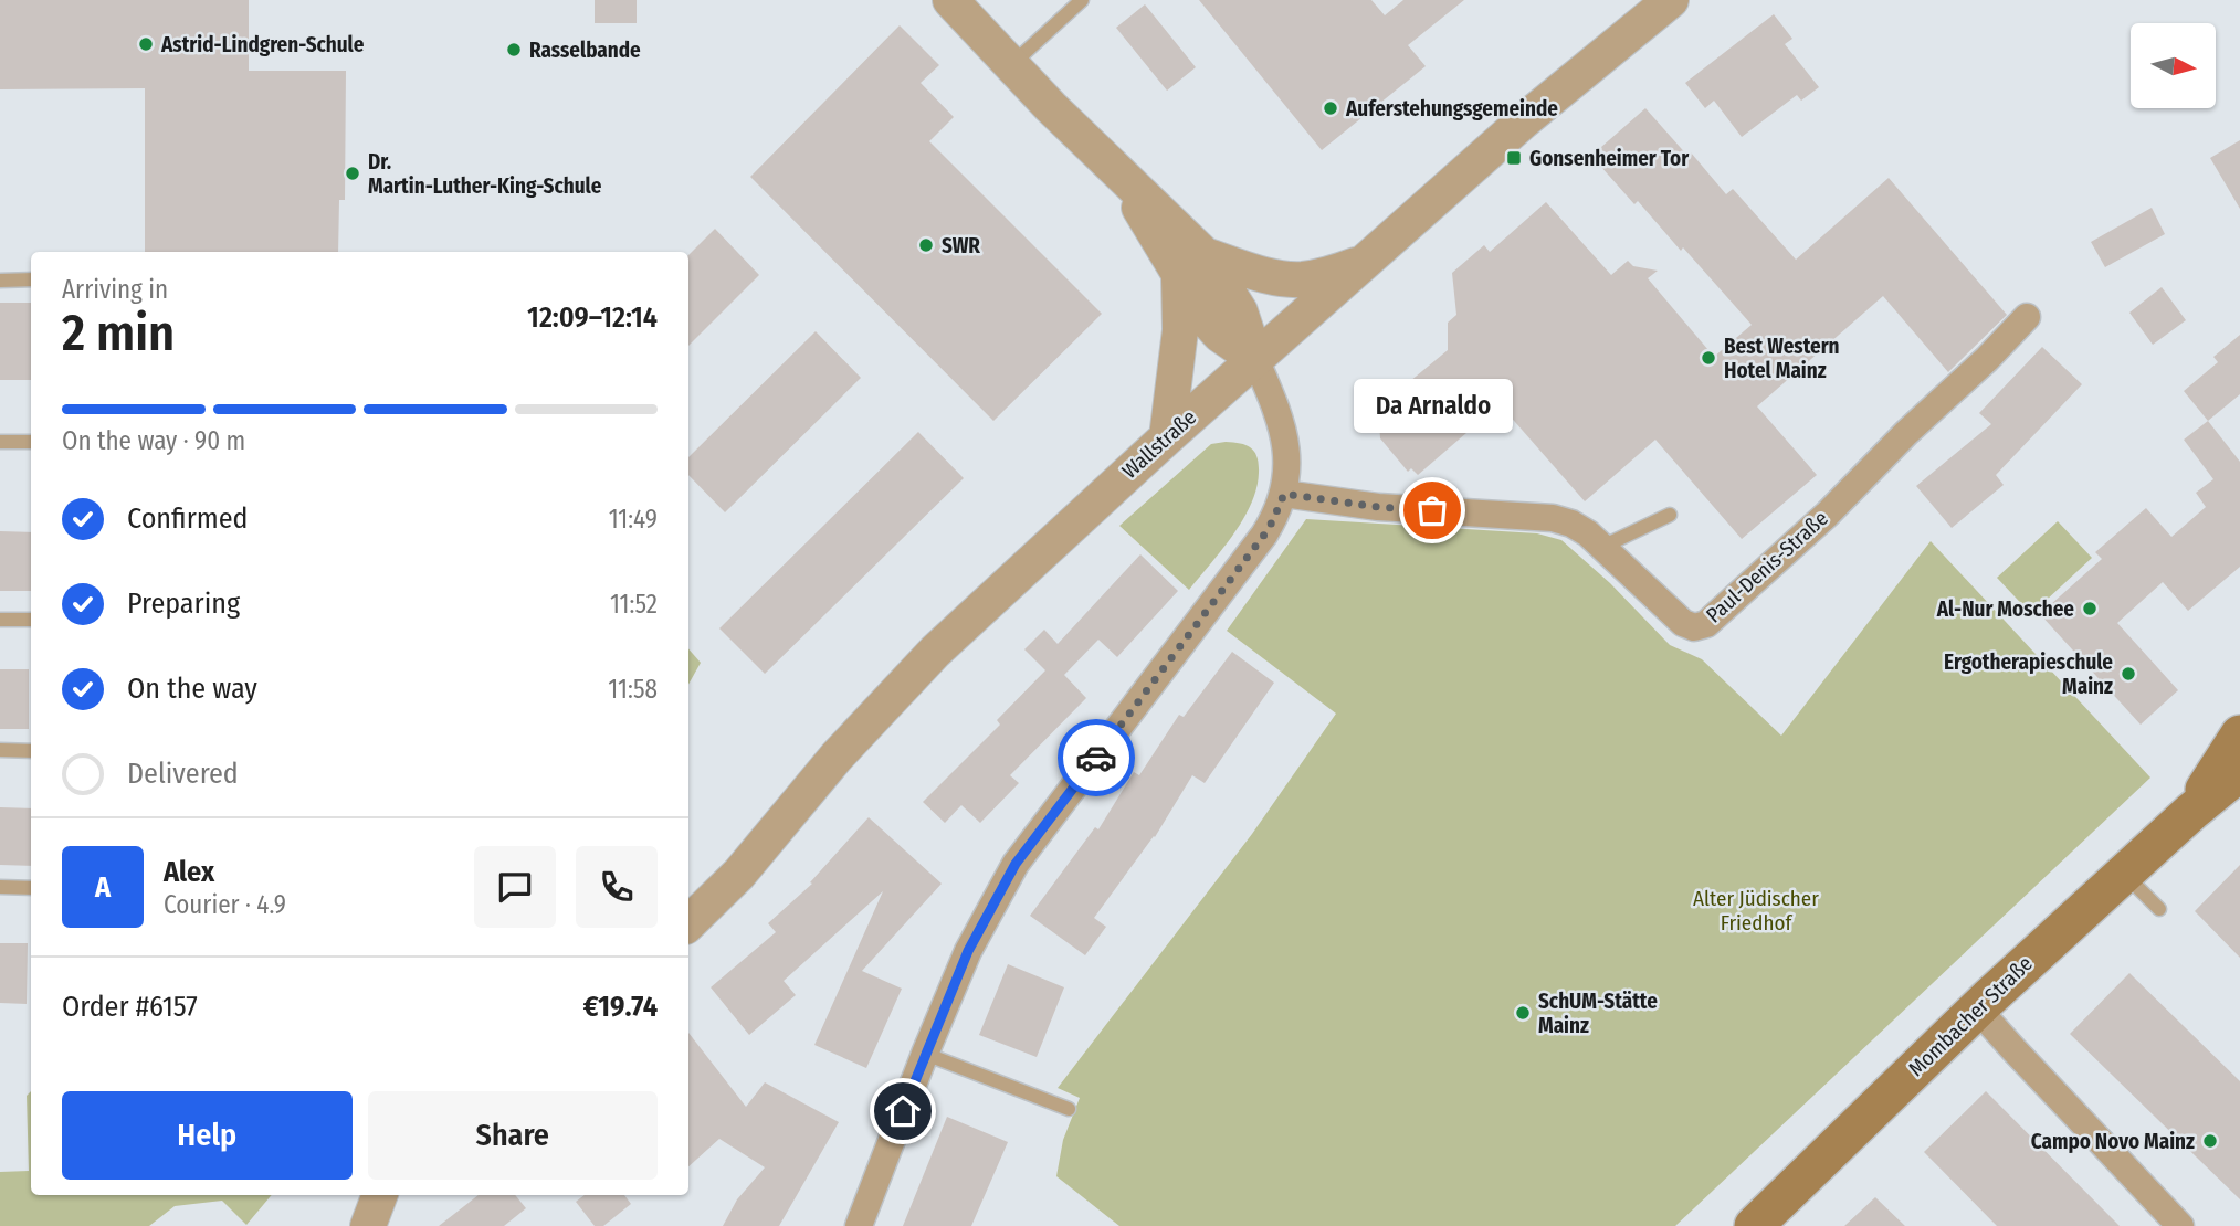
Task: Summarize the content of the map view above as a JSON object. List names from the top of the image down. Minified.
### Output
{"streets":{"main road":["Mombacher Straße"],"street":["Wallstraße","Paul-Denis-Straße"]},"parks":["Alter Jüdischer Friedhof"],"places":{"other":["Astrid-Lindgren-Schule","Rasselbande","Auferstehungsgemeinde","Dr. Martin-Luther-King-Schule","SWR","Best Western Hotel Mainz","Da Arnaldo","Al-Nur Moschee","Ergotherapieschule Mainz","SchUM-Stätte Mainz","Campo Novo Mainz"],"transit":["Gonsenheimer Tor"]},"north":"right","page":{"heading":["2 min","Arriving in","12:09–12:14"],"panel":["Alex","Courier · 4.9","Order #6157","€19.74"],"bubble":"Da Arnaldo","bar":"On the way · 90 m","list":[["Confirmed","11:49"],["Preparing","11:52"],["On the way","11:58"],"Delivered"],"round":"A","buttons":["Help","Share"]}}
